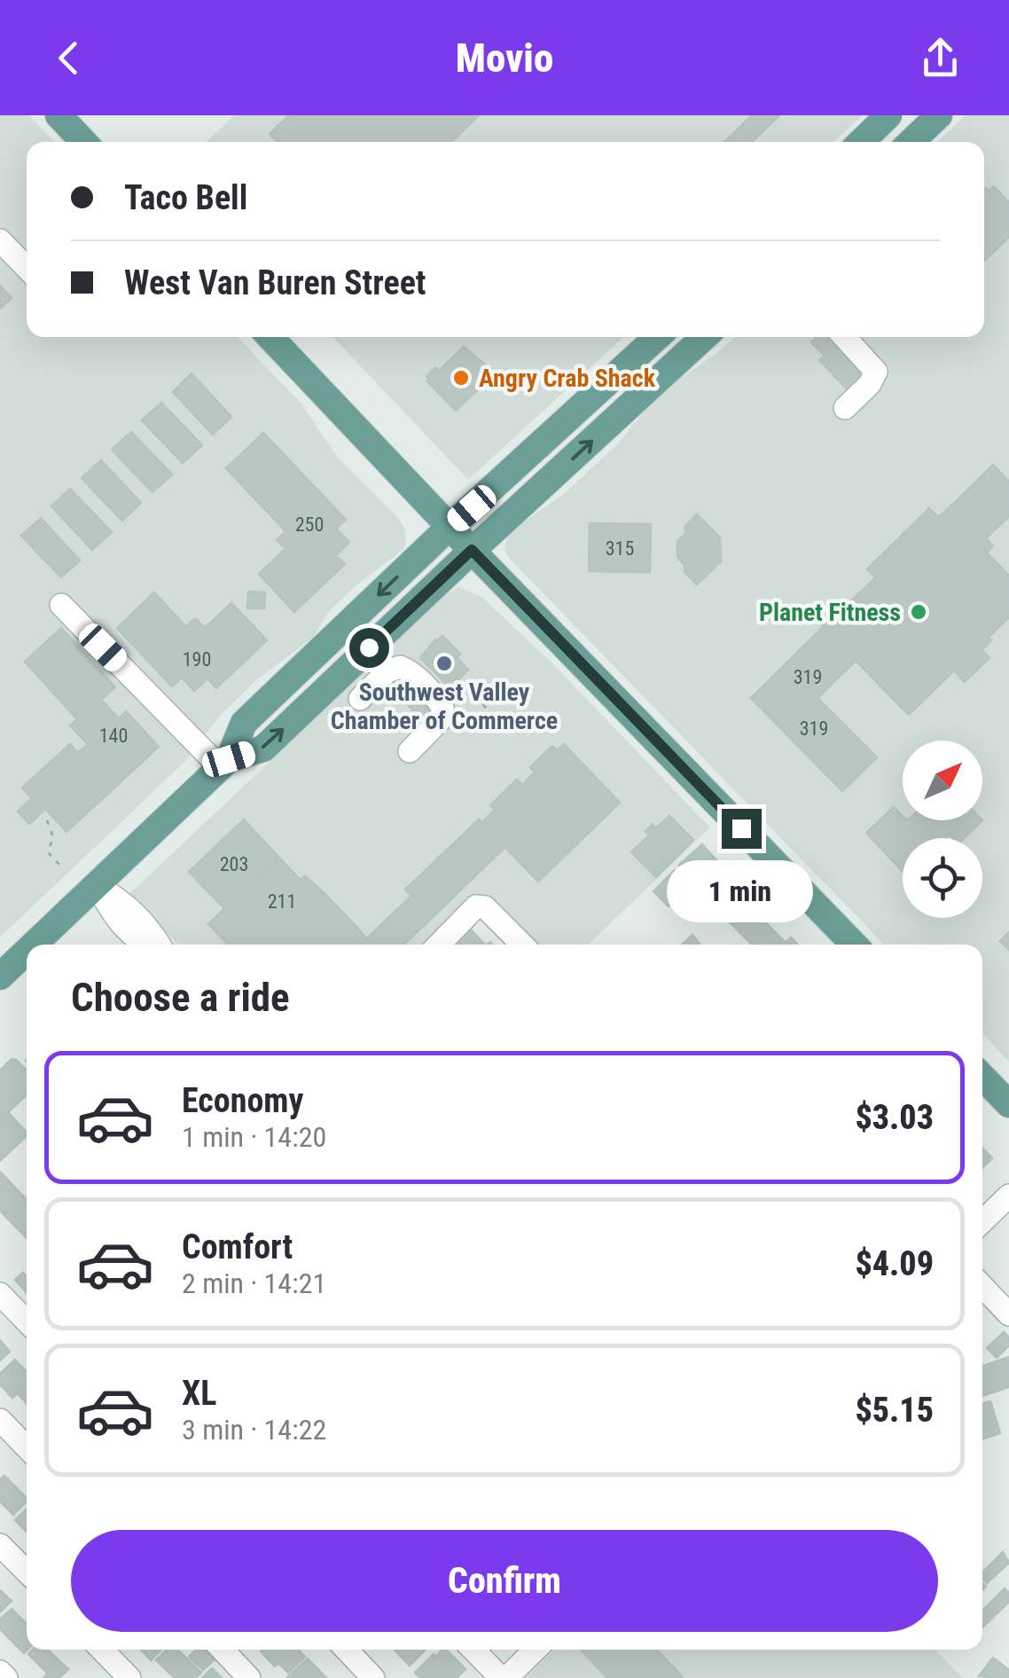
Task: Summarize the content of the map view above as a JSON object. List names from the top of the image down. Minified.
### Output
{"places":["Angry Crab Shack","Planet Fitness","Southwest Valley Chamber of Commerce"],"house_numbers":["250","315","190","319","319","140","203","211"],"north":"top right","page":{"header":"Movio","banner":["Taco Bell","West Van Buren Street"],"bubble":"1 min","heading":"Choose a ride","list":[{"name":"Economy","note":"1 min · 14:20","value":"$3.03"},{"name":"Comfort","note":"2 min · 14:21","value":"$4.09"},{"name":"XL","note":"3 min · 14:22","value":"$5.15"}],"buttons":"Confirm"}}
